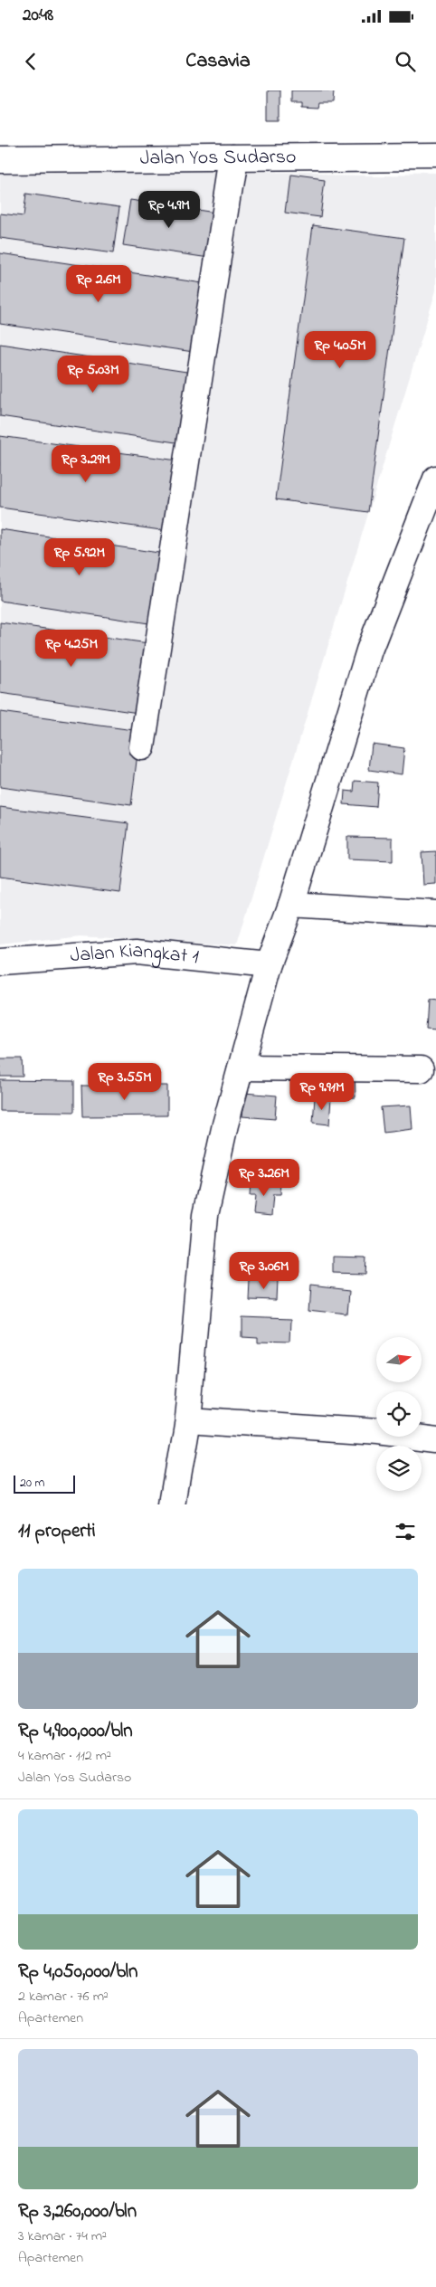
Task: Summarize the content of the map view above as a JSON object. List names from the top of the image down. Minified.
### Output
{"streets":{"street":["Jalan Yos Sudarso","Jalan Kiangkat 1"]},"scale_bar":"20 m","north":"right","page":{"status":"20:48","header":"Casavia","price":["Rp 4.9M","Rp 2.6M","Rp 4.05M","Rp 5.03M","Rp 3.29M","Rp 5.92M","Rp 4.25M","Rp 3.55M","Rp 9.91M","Rp 3.26M","Rp 3.06M"],"scale":"20 m","heading":"11 properti","list":[{"name":"Rp 4,900,000/bln","note":"4 kamar · 112 m² · Jalan Yos Sudarso"},{"name":"Rp 4,050,000/bln","note":"2 kamar · 76 m² · Apartemen"},{"name":"Rp 3,260,000/bln","note":"3 kamar · 74 m² · Apartemen"}]}}
